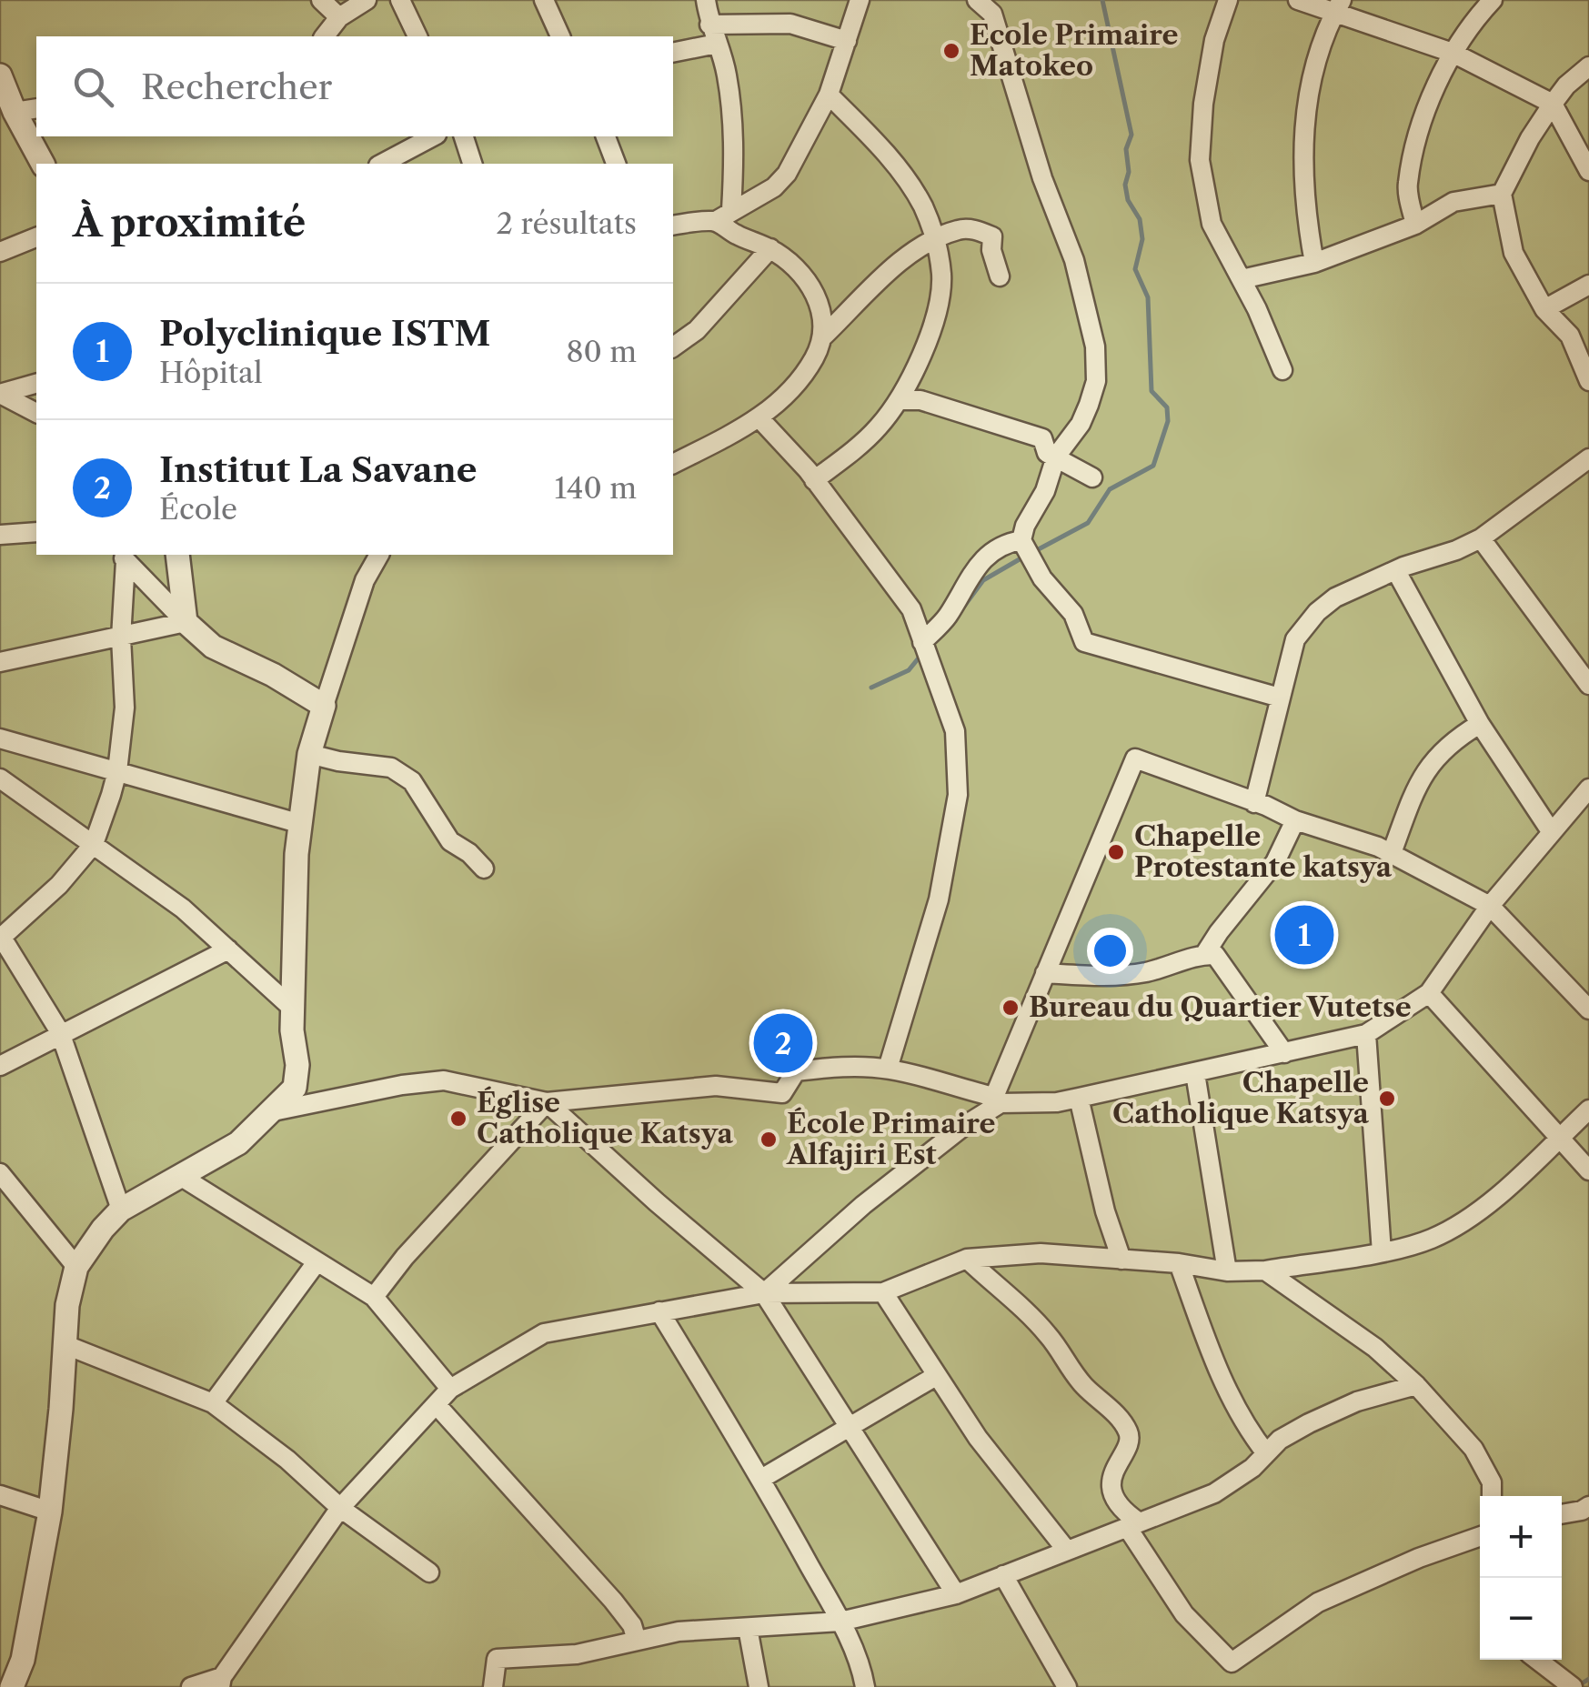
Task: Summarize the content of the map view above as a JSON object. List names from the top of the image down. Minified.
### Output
{"places":["Ecole Primaire Matokeo","Chapelle Protestante katsya","Bureau du Quartier Vutetse","Chapelle Catholique Katsya","Église Catholique Katsya","École Primaire Alfajiri Est"],"page":{"search":"Rechercher","heading":["À proximité","2 résultats"],"list":[{"mark":"1","name":"Polyclinique ISTM","note":"Hôpital","value":"80 m"},{"mark":"2","name":"Institut La Savane","note":"École","value":"140 m"}],"pins":["1","2"],"map_buttons":["+","−"]}}
